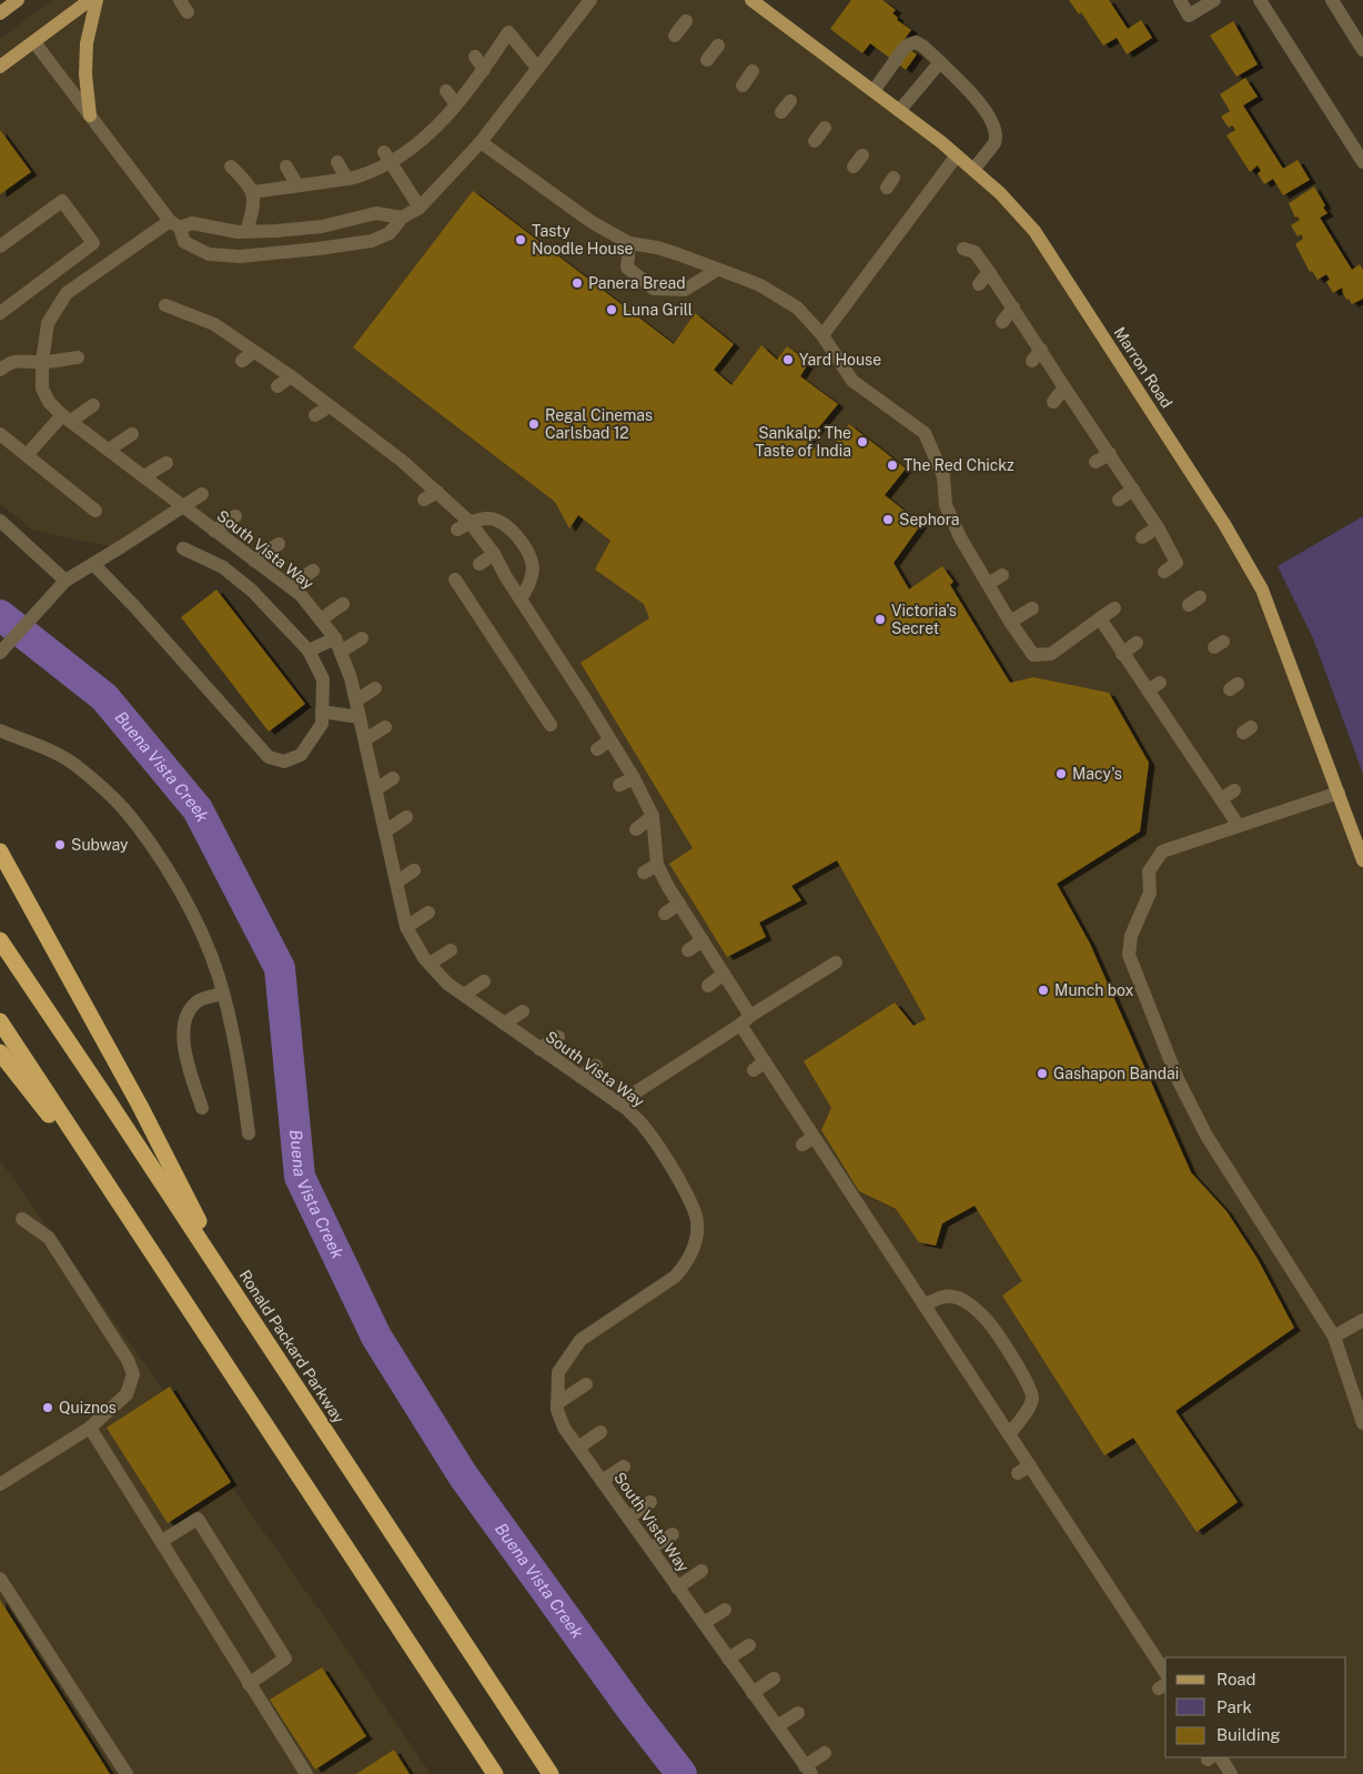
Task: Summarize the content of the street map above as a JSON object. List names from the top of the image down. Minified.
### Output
{"streets":{"highway":["Ronald Packard Parkway"],"main road":["Marron Road"],"street":["South Vista Way"]},"water":["Buena Vista Creek"],"places":["Tasty Noodle House","Panera Bread","Luna Grill","Yard House","Regal Cinemas Carlsbad 12","Sankalp: The Taste of India","The Red Chickz","Sephora","Victoria's Secret","Macy's","Subway","Munch box","Gashapon Bandai","Quiznos"],"legend":["Road","Park","Building"]}
